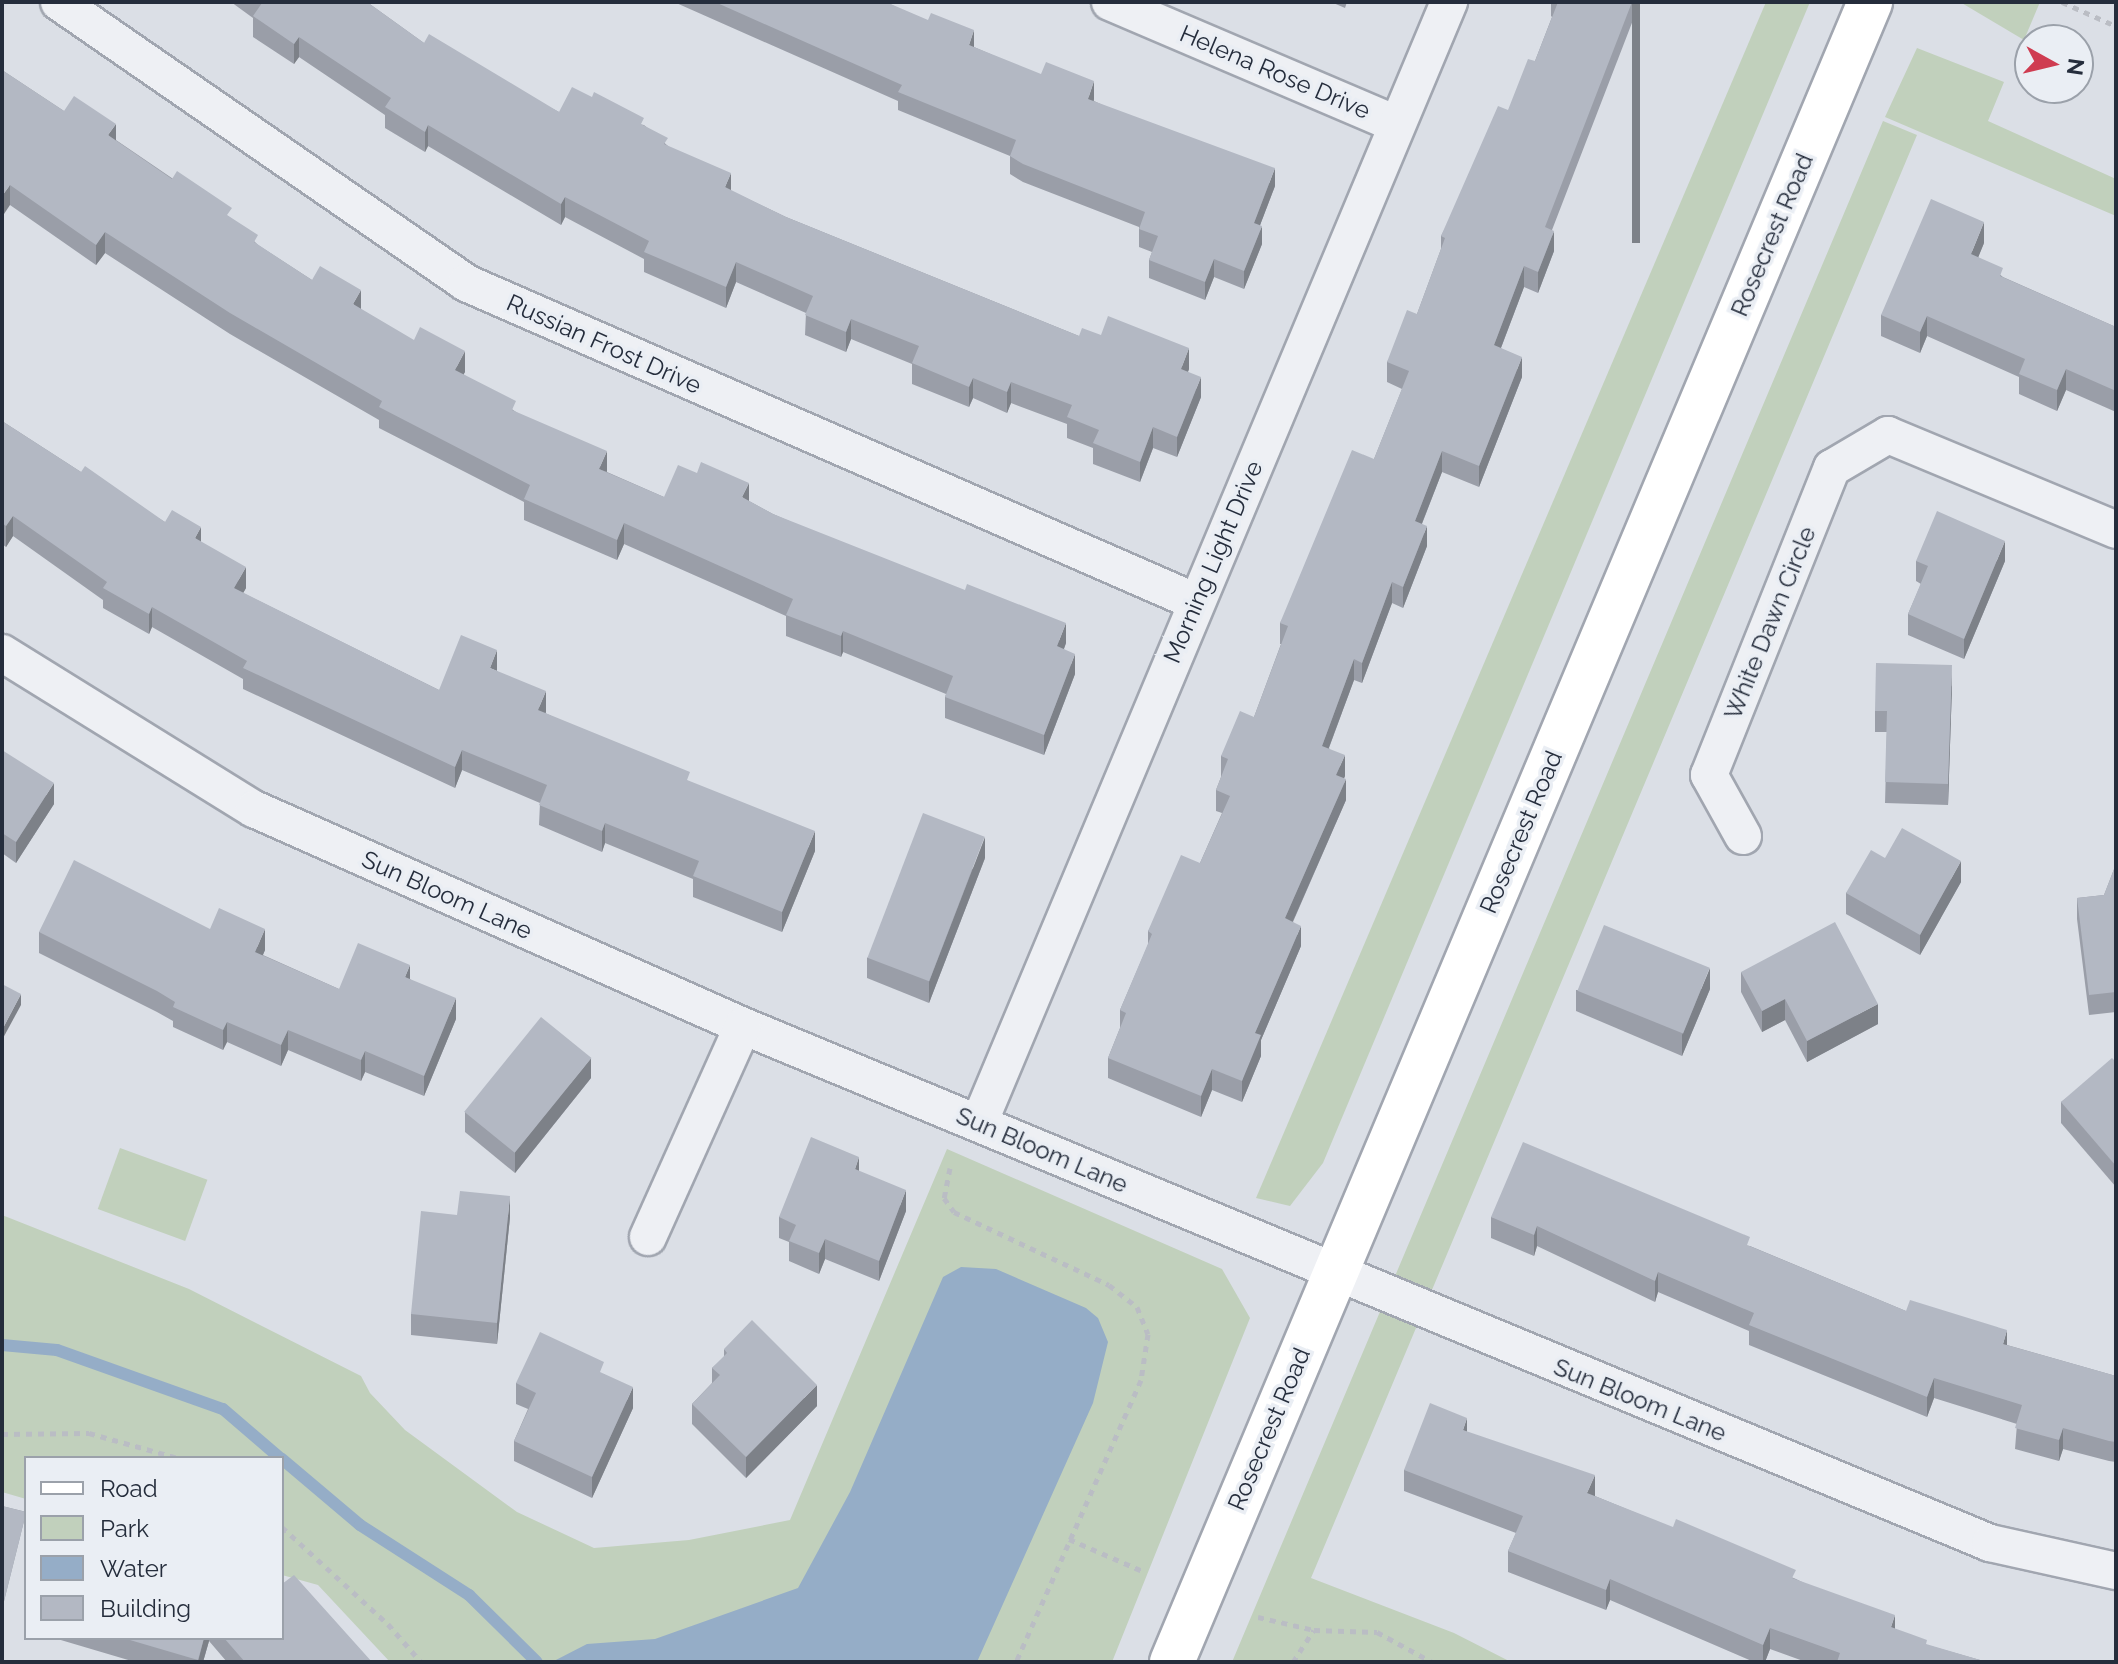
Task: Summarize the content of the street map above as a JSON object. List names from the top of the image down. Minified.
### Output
{"streets":{"main road":["Rosecrest Road"],"street":["Helena Rose Drive","Russian Frost Drive","Morning Light Drive","White Dawn Circle","Sun Bloom Lane"]},"crossings":[["Helena Rose Drive","Morning Light Drive"],["Rosecrest Road","Sun Bloom Lane"],["Russian Frost Drive","Morning Light Drive"],["Morning Light Drive","Sun Bloom Lane"]],"legend":["Road","Park","Water","Building"],"north":"right"}
